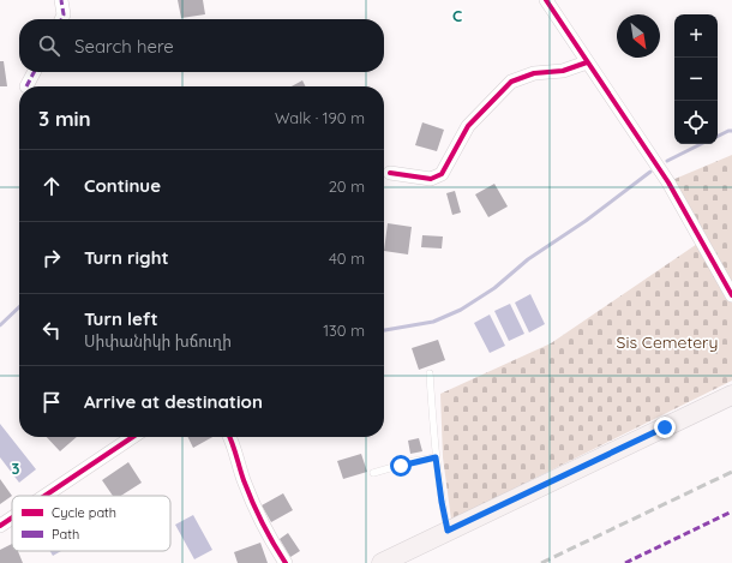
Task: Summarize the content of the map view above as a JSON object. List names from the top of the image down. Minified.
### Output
{"parks":["Sis Cemetery"],"legend":["Cycle path","Path"],"north":"bottom right","page":{"map_buttons":["+","−"],"search":"Search here","heading":["3 min","Walk · 190 m"],"list":[["Continue","20 m"],["Turn right","40 m"],["Turn left","Սիփանիկի խճուղի","130 m"],"Arrive at destination"]},"grid":{"columns":["C"],"rows":["3"]}}
